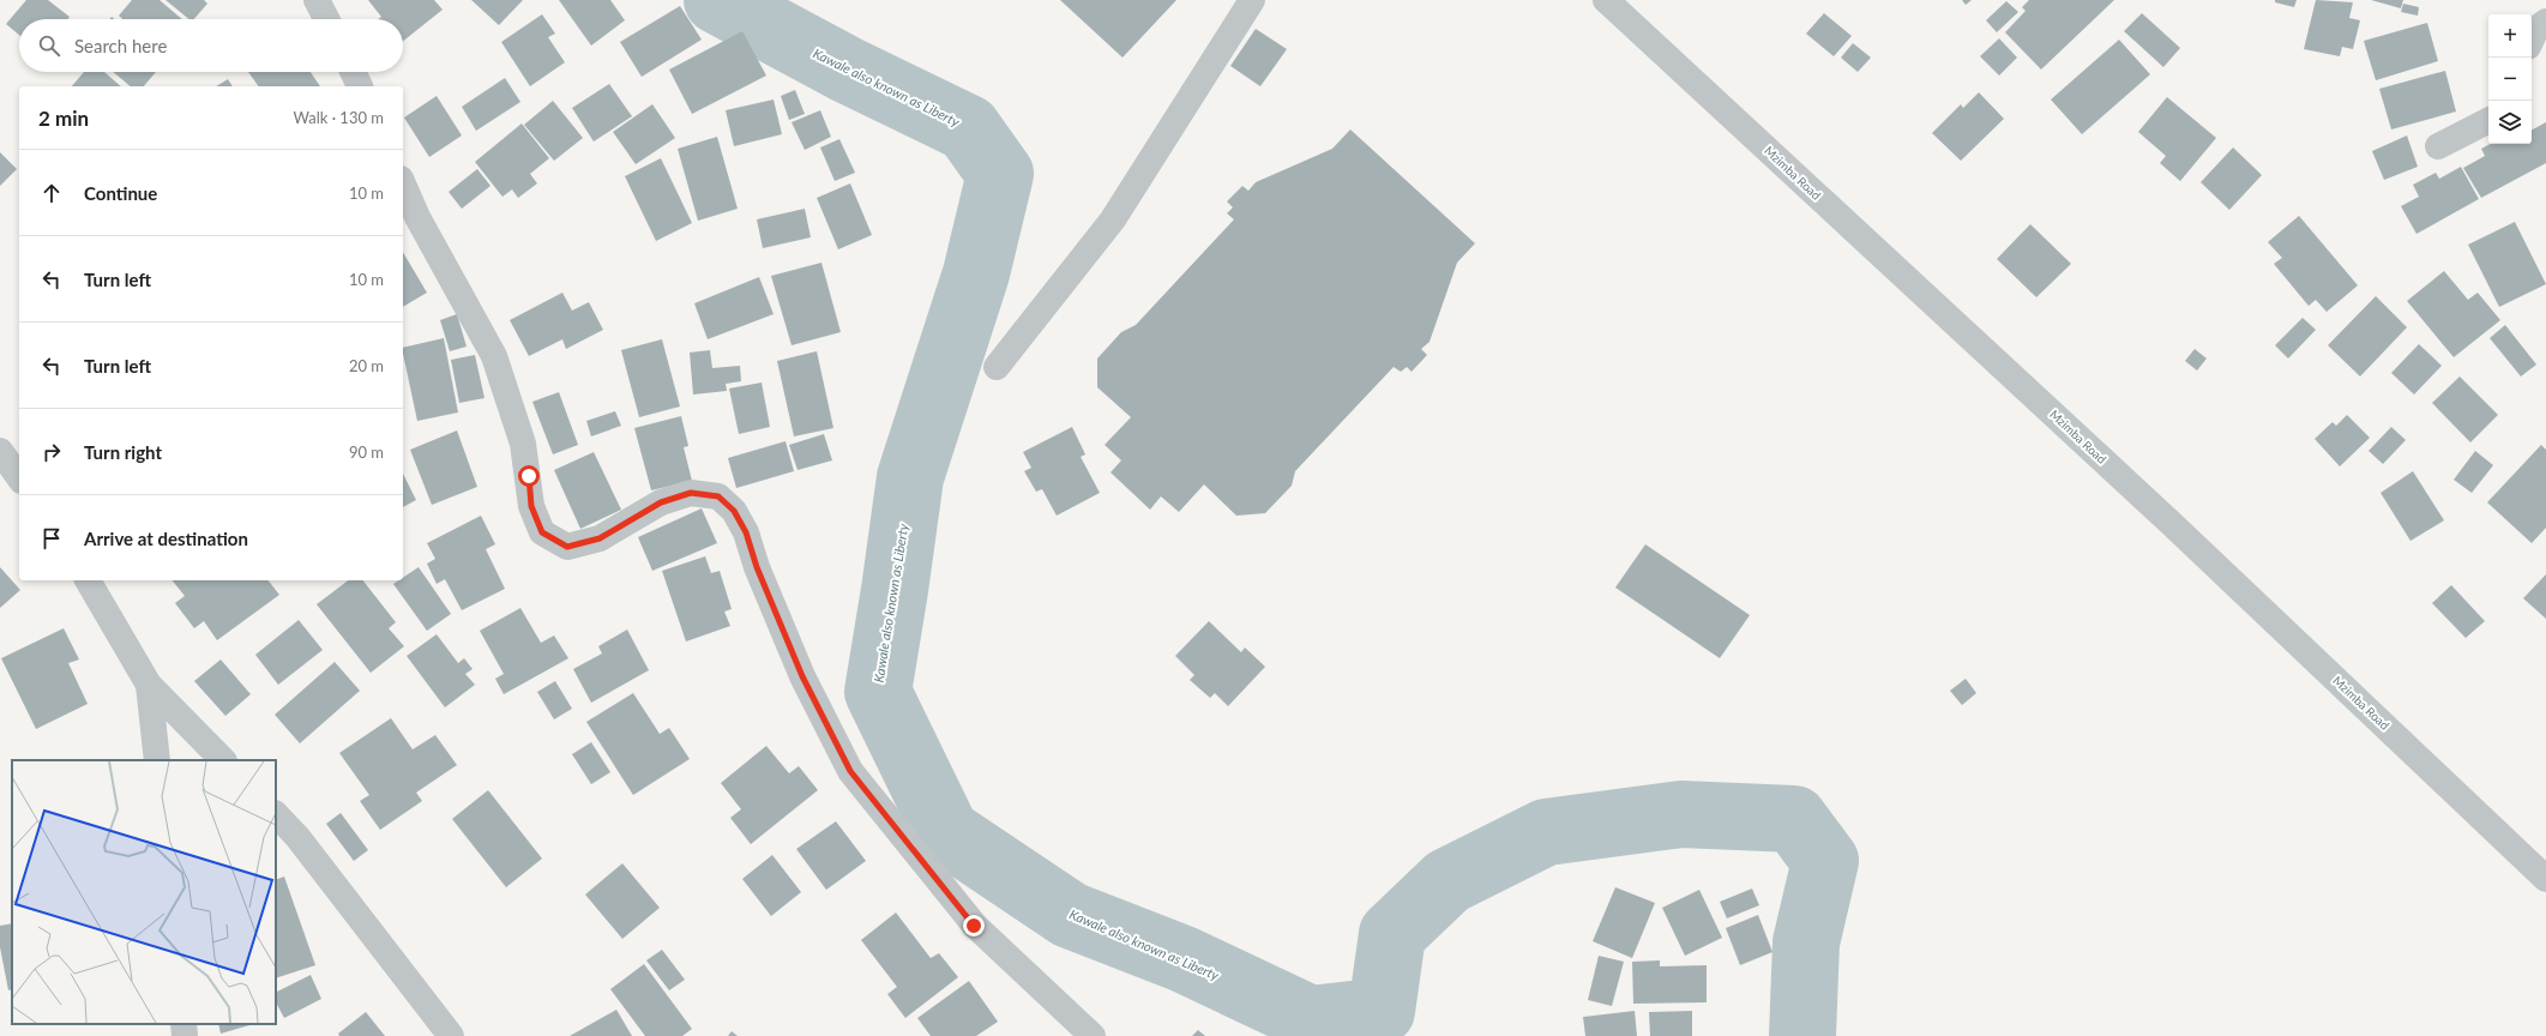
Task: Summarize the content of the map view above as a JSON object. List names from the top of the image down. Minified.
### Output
{"streets":{"street":["Mzimba Road"]},"water":["Kawale also known as Liberty"],"page":{"map_buttons":["+","−"],"search":"Search here","heading":["2 min","Walk · 130 m"],"list":[["Continue","10 m"],["Turn left","10 m"],["Turn left","20 m"],["Turn right","90 m"],"Arrive at destination"]}}
